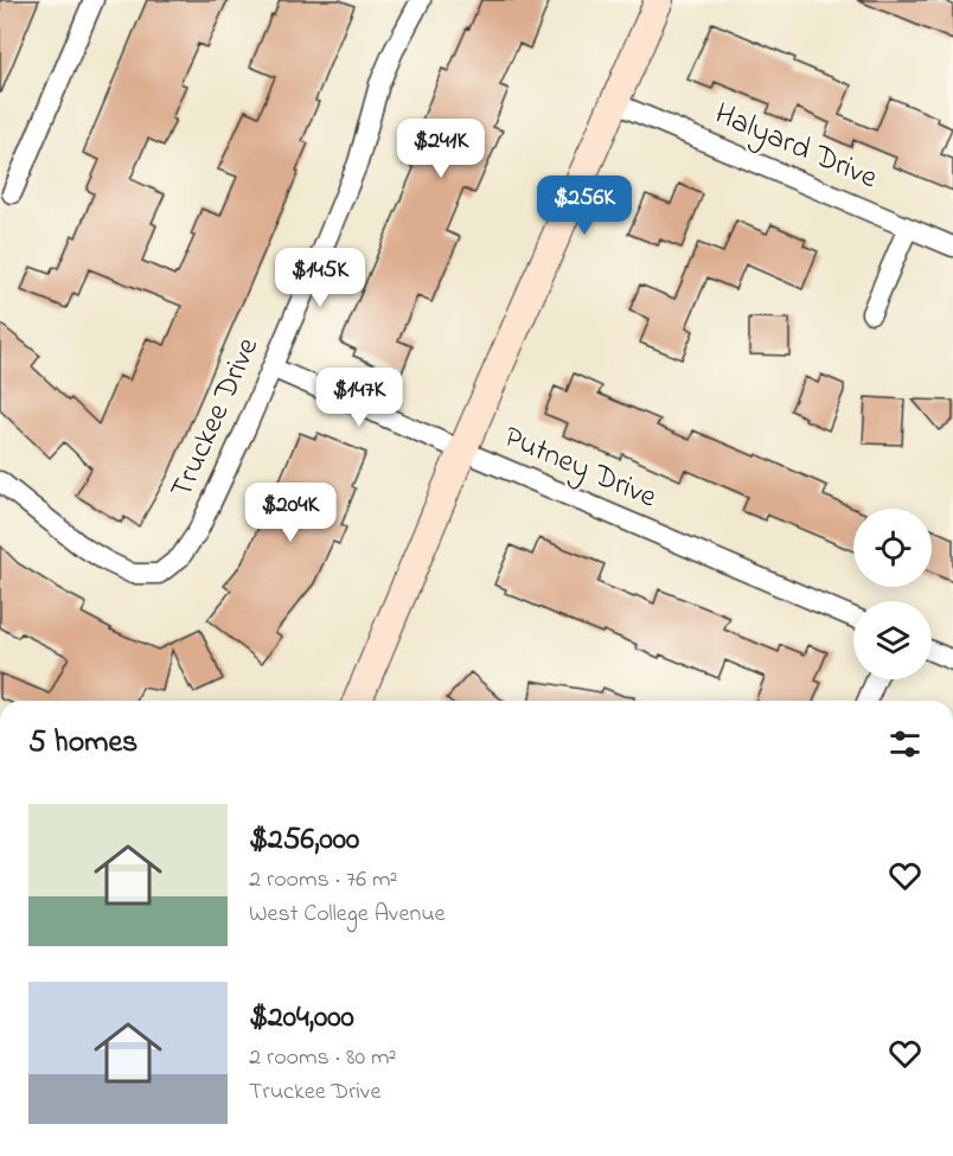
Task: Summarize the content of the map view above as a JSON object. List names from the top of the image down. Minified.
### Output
{"streets":{"street":["Halyard Drive","Truckee Drive","Putney Drive"]},"crossings":[["Truckee Drive","Putney Drive"]],"page":{"price":["$241K","$256K","$145K","$147K","$204K"],"heading":"5 homes","list":[{"name":"$256,000","note":"2 rooms · 76 m² · West College Avenue"},{"name":"$204,000","note":"2 rooms · 80 m² · Truckee Drive"}]}}
